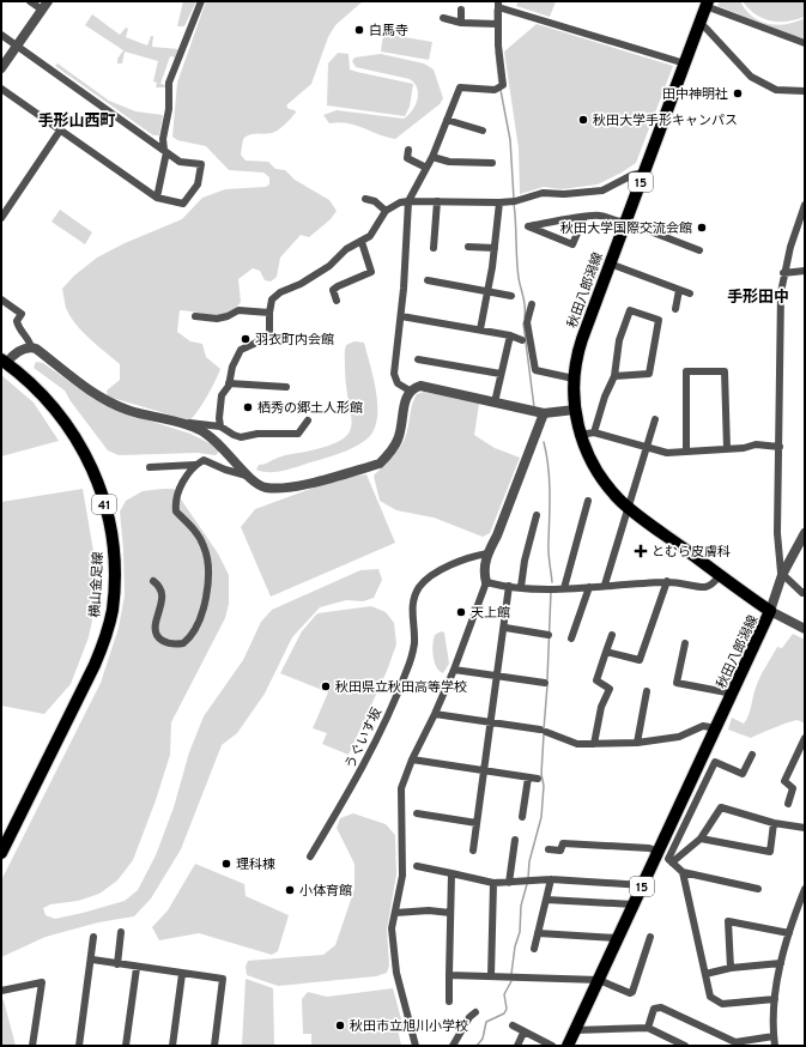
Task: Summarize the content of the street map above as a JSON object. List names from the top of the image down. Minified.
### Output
{"streets":{"main road":["15","秋田八郎潟線","41","横山金足線"],"street":["うぐいす坂"]},"districts":["手形山西町","手形田中"],"places":{"other":["白馬寺","田中神明社","秋田大学手形キャンパス","秋田大学国際交流会館","羽衣町内会館","栖秀の郷土人形館","天上館","秋田県立秋田高等学校","理科棟","小体育館","秋田市立旭川小学校"],"health":["とむら皮膚科"]}}
